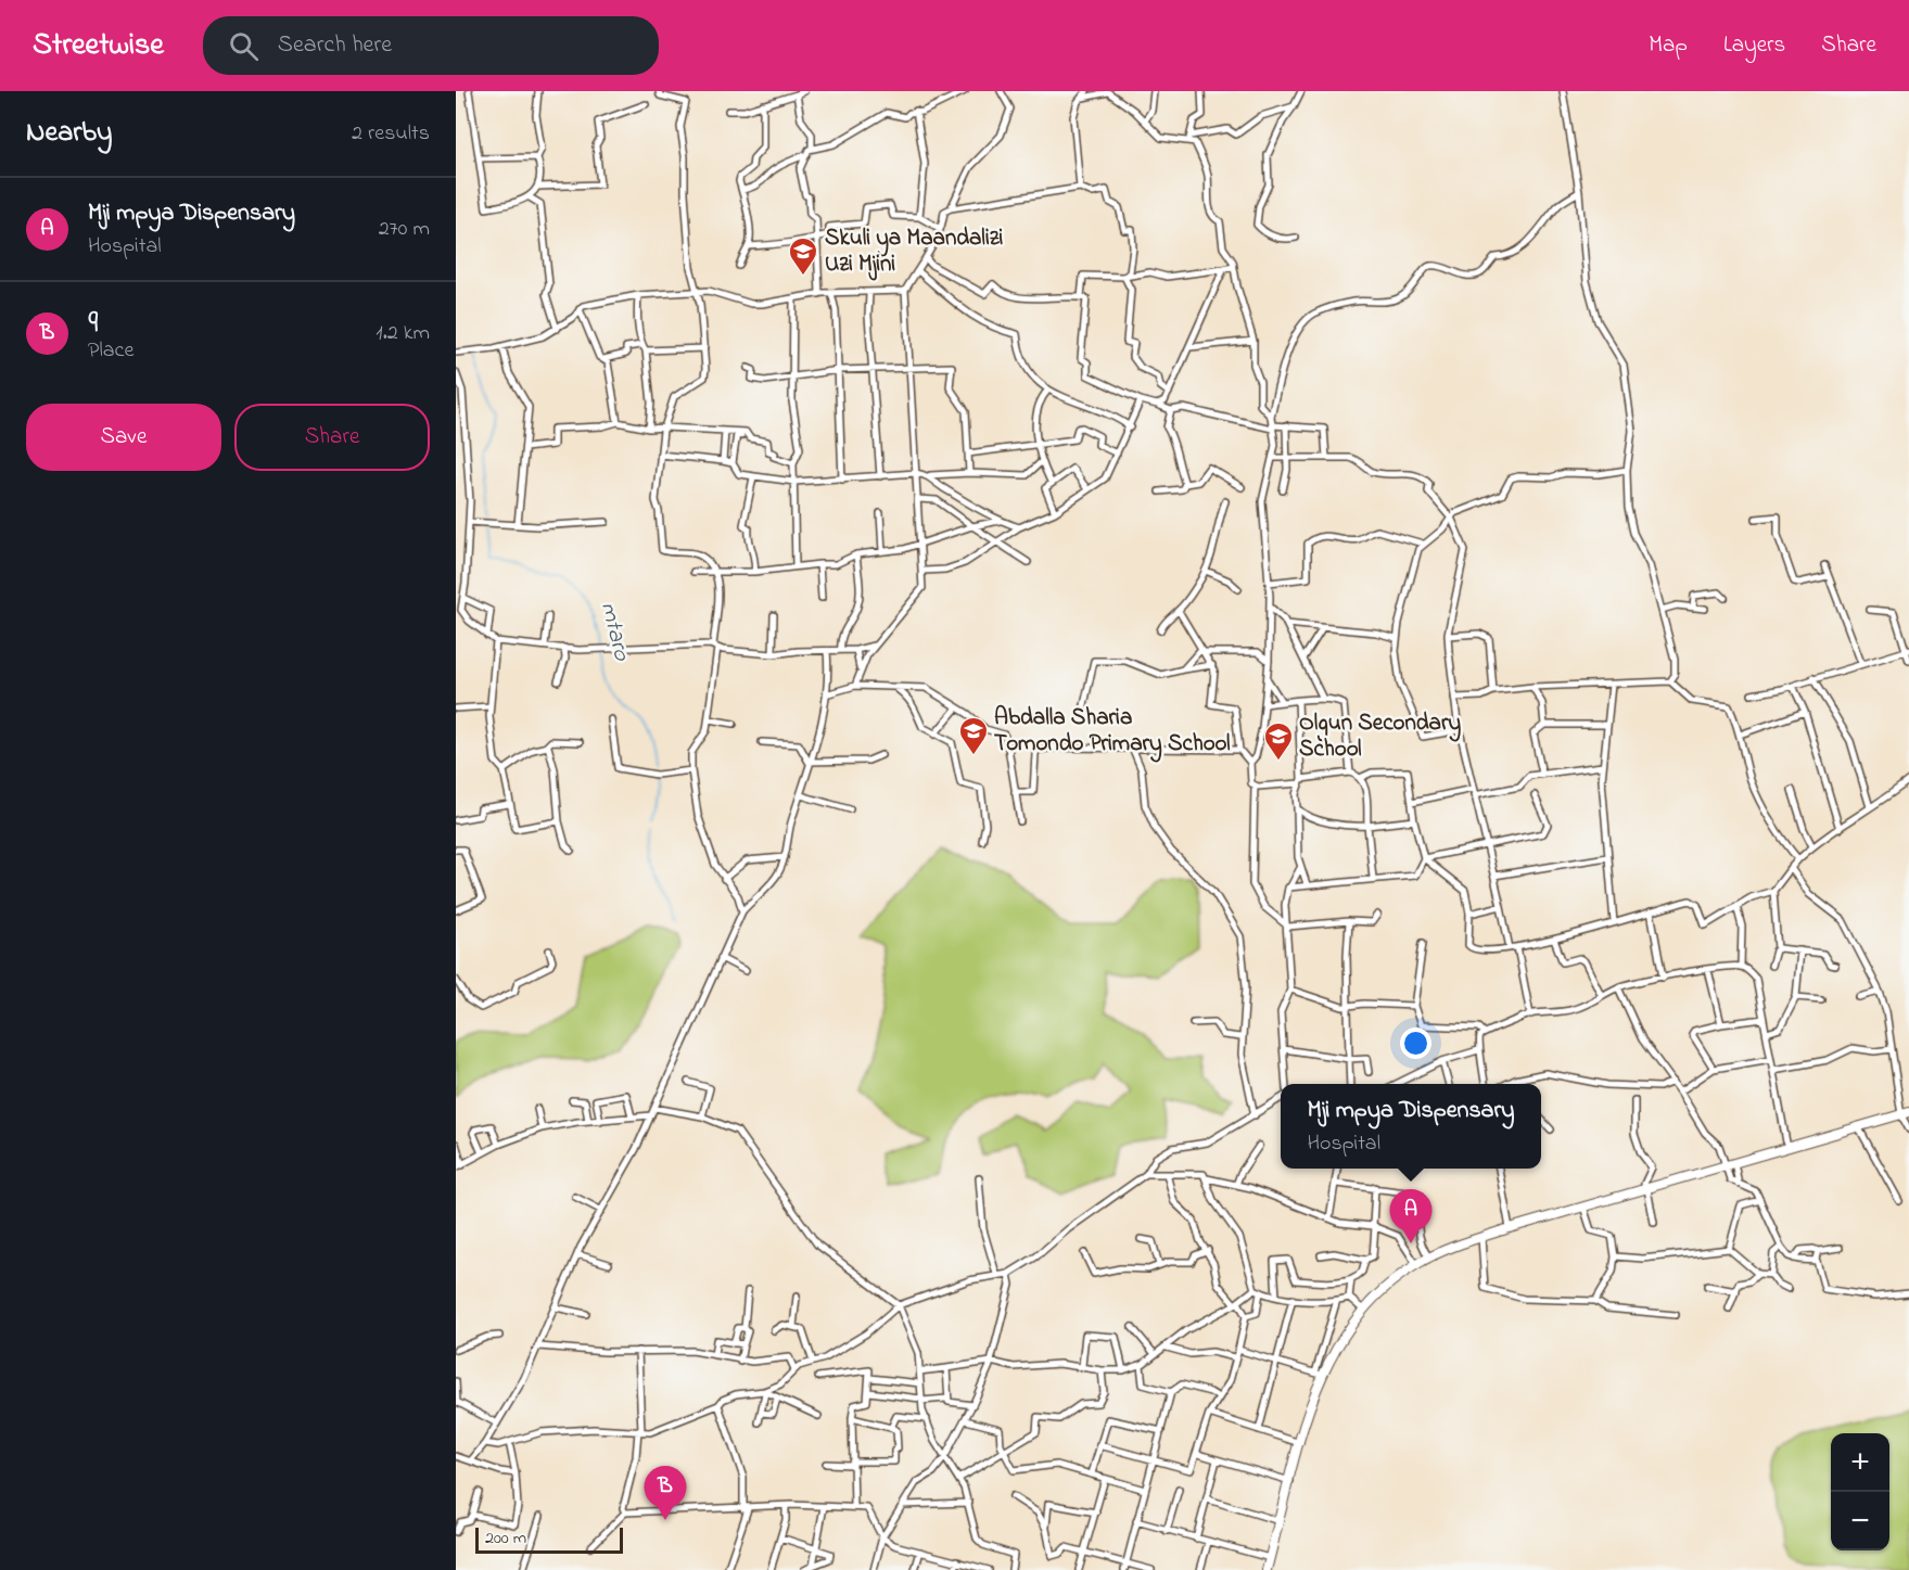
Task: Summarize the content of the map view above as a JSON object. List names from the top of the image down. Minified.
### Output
{"water":["mtaro"],"places":{"school or university":["Skuli ya Maandalizi Uzi Mjini","Abdalla Sharia Tomondo Primary School","Olgun Secondary School"]},"scale_bar":"200 m","page":{"header":"Streetwise","search":"Search here","nav":["Map","Layers","Share"],"heading":["Nearby","2 results"],"list":[{"mark":"A","name":"Mji mpya Dispensary","note":"Hospital","value":"270 m"},{"mark":"B","name":"q","note":"Place","value":"1.2 km"}],"buttons":["Save","Share"],"popup":["Mji mpya Dispensary","Hospital"],"pins":["A","B"],"map_buttons":["+","−"],"scale":"200 m"}}
